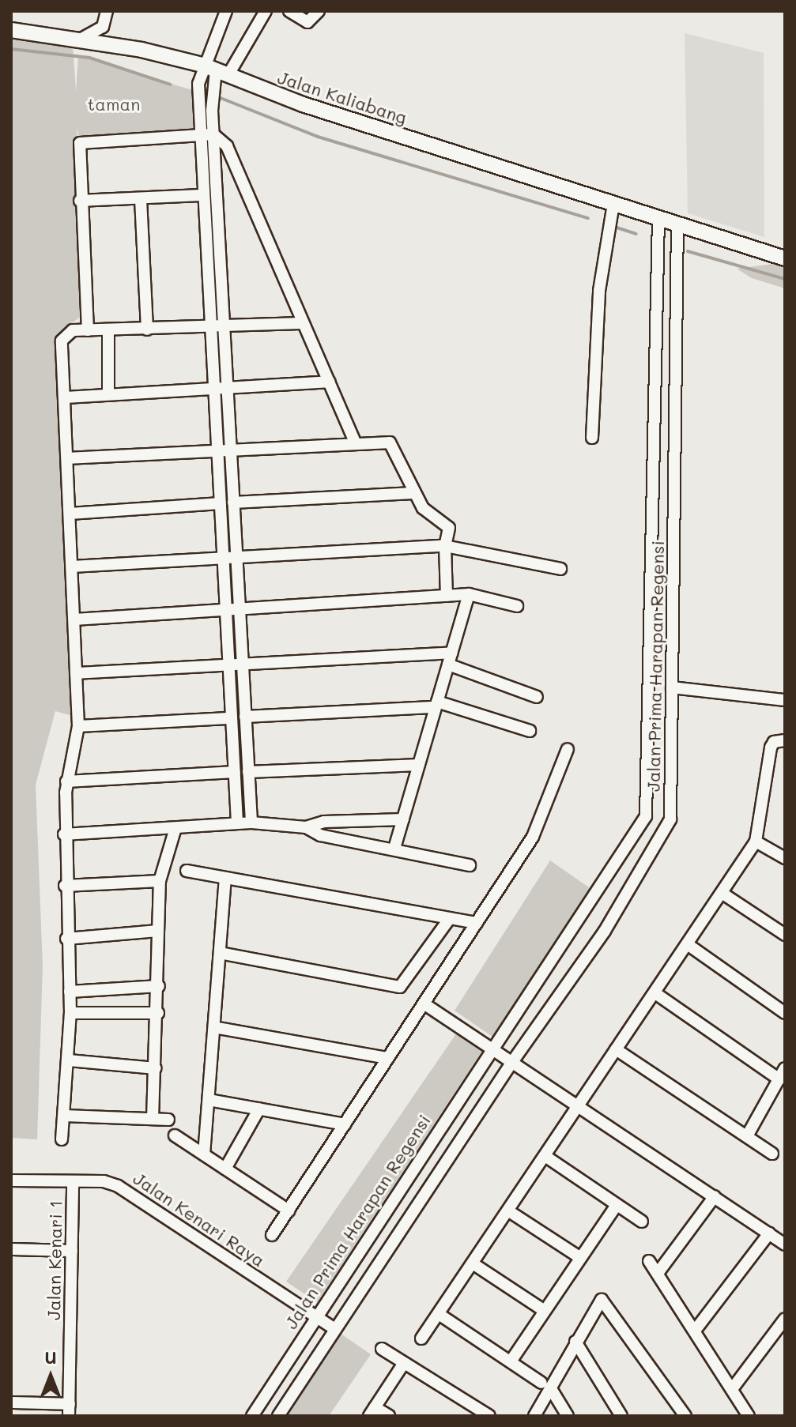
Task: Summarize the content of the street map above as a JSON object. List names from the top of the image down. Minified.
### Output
{"streets":{"main road":["Jalan Kaliabang"],"street":["Jalan Prima Harapan Regensi","Jalan Kenari Raya","Jalan Kenari 1"]},"crossings":[["Jalan Kaliabang","Jalan Prima Harapan Regensi"],["Jalan Prima Harapan Regensi","Jalan Kenari Raya"],["Jalan Kenari Raya","Jalan Kenari 1"]],"parks":["taman"],"north":"top"}
